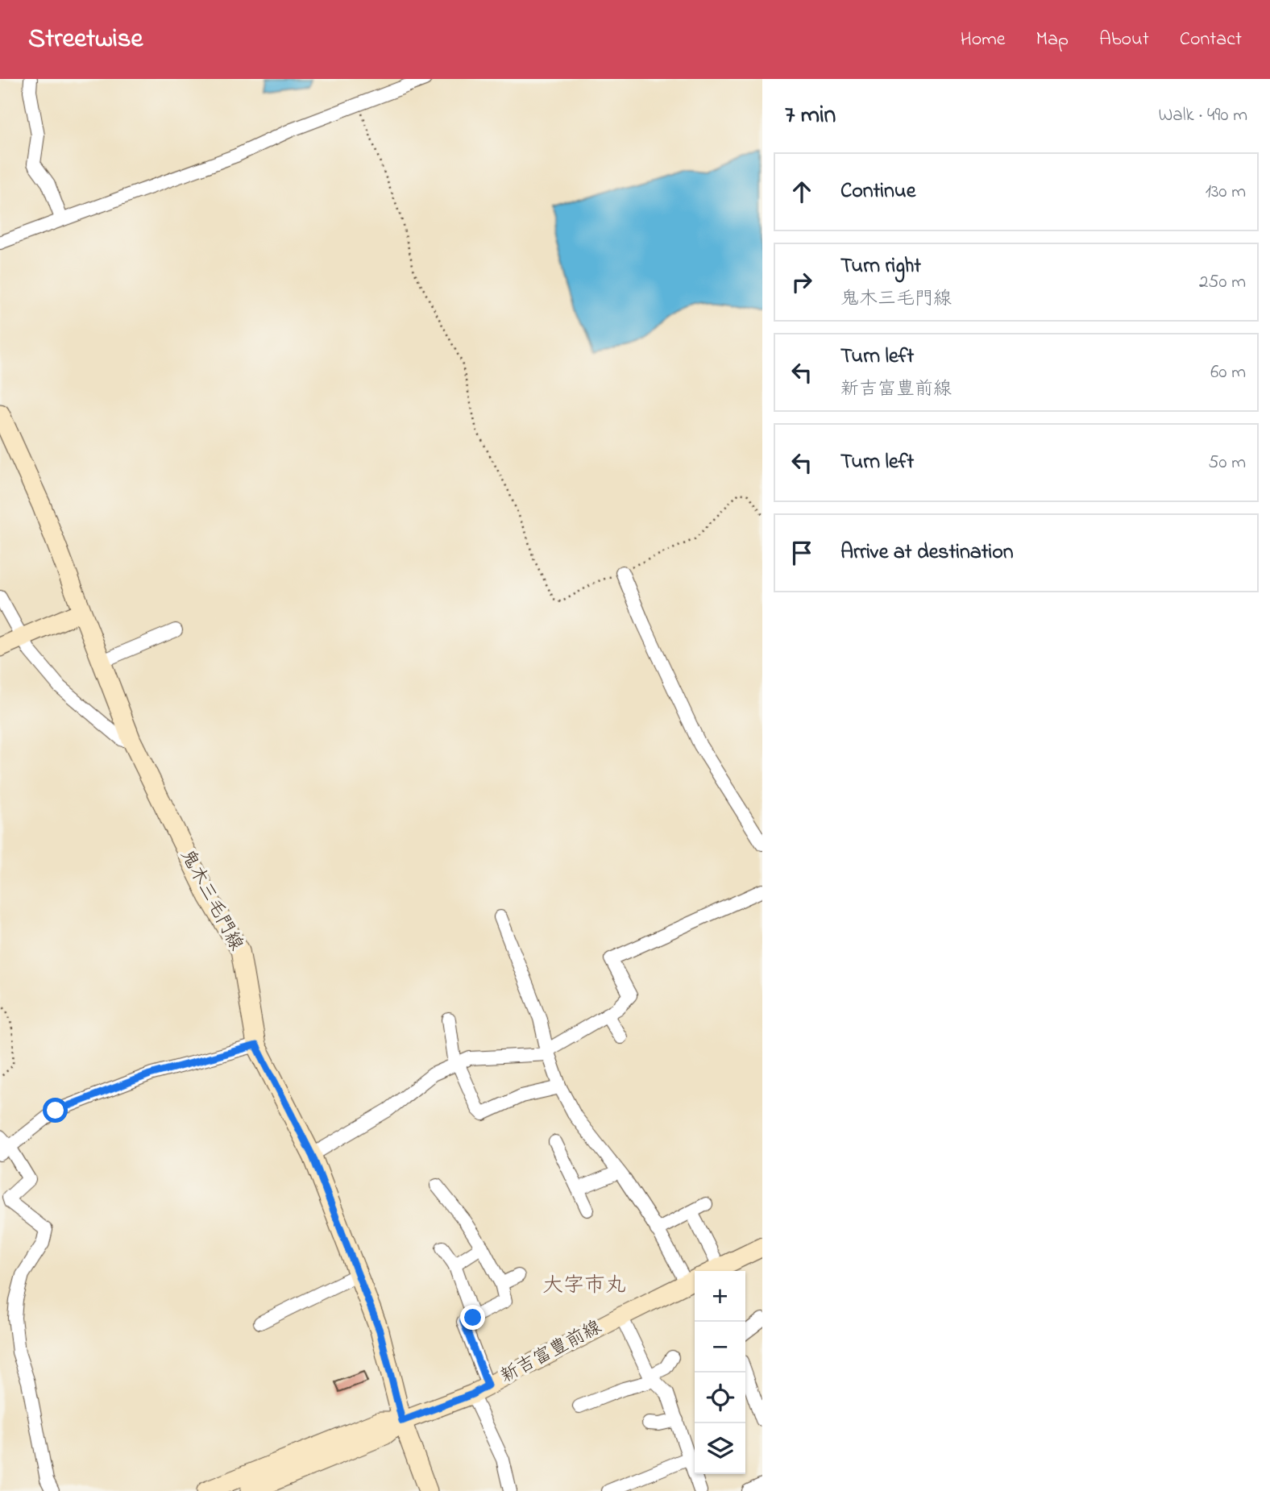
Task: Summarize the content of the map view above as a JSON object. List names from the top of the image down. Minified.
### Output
{"streets":{"main road":["鬼木三毛門線","新吉富豊前線"]},"crossings":[["鬼木三毛門線","新吉富豊前線"]],"districts":["大字市丸"],"page":{"header":"Streetwise","nav":["Home","Map","About","Contact"],"heading":["7 min","Walk · 490 m"],"list":[["Continue","130 m"],["Turn right","鬼木三毛門線","250 m"],["Turn left","新吉富豊前線","60 m"],["Turn left","50 m"],"Arrive at destination"],"map_buttons":["+","−"]}}
